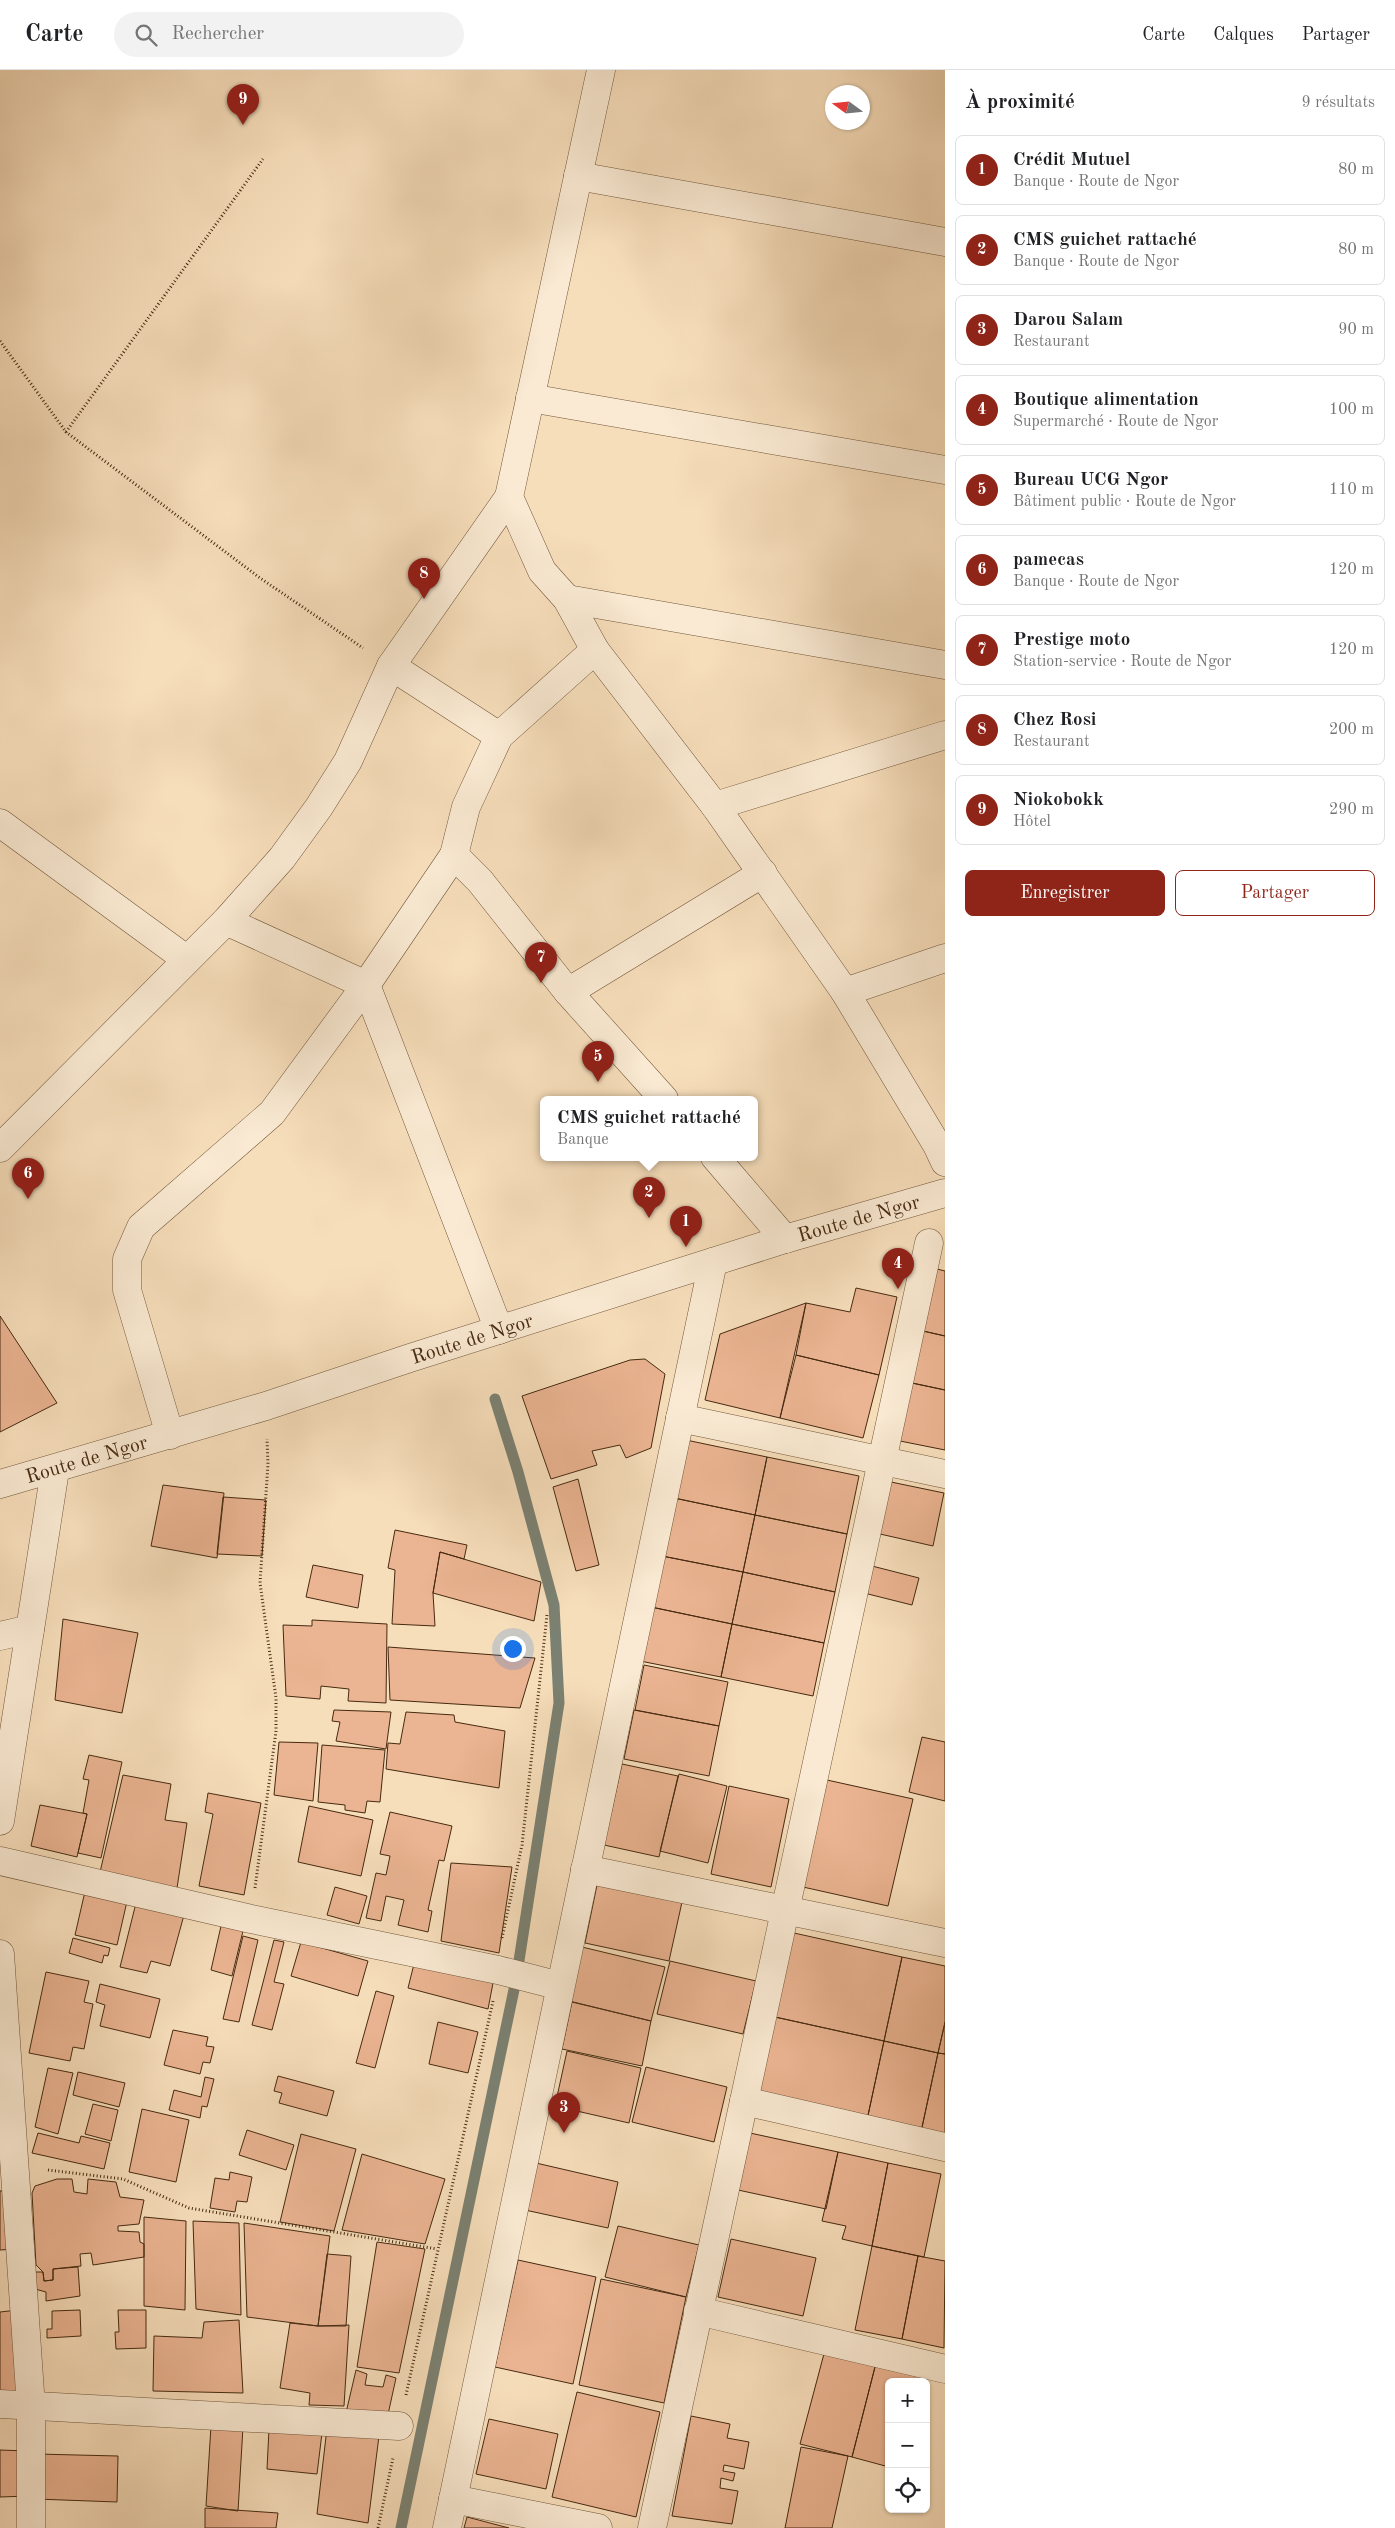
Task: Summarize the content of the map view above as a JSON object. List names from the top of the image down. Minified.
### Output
{"streets":{"street":["Route de Ngor"]},"north":"left","page":{"header":"Carte","search":"Rechercher","nav":["Carte","Calques","Partager"],"heading":["À proximité","9 résultats"],"pins":["9","8","7","5","6","2","1","4","3"],"list":[{"mark":"1","name":"Crédit Mutuel","note":"Banque · Route de Ngor","value":"80 m"},{"mark":"2","name":"CMS guichet rattaché","note":"Banque · Route de Ngor","value":"80 m"},{"mark":"3","name":"Darou Salam","note":"Restaurant","value":"90 m"},{"mark":"4","name":"Boutique alimentation","note":"Supermarché · Route de Ngor","value":"100 m"},{"mark":"5","name":"Bureau UCG Ngor","note":"Bâtiment public · Route de Ngor","value":"110 m"},{"mark":"6","name":"pamecas","note":"Banque · Route de Ngor","value":"120 m"},{"mark":"7","name":"Prestige moto","note":"Station-service · Route de Ngor","value":"120 m"},{"mark":"8","name":"Chez Rosi","note":"Restaurant","value":"200 m"},{"mark":"9","name":"Niokobokk","note":"Hôtel","value":"290 m"}],"buttons":["Enregistrer","Partager"],"popup":["CMS guichet rattaché","Banque"],"map_buttons":["+","−"]}}
